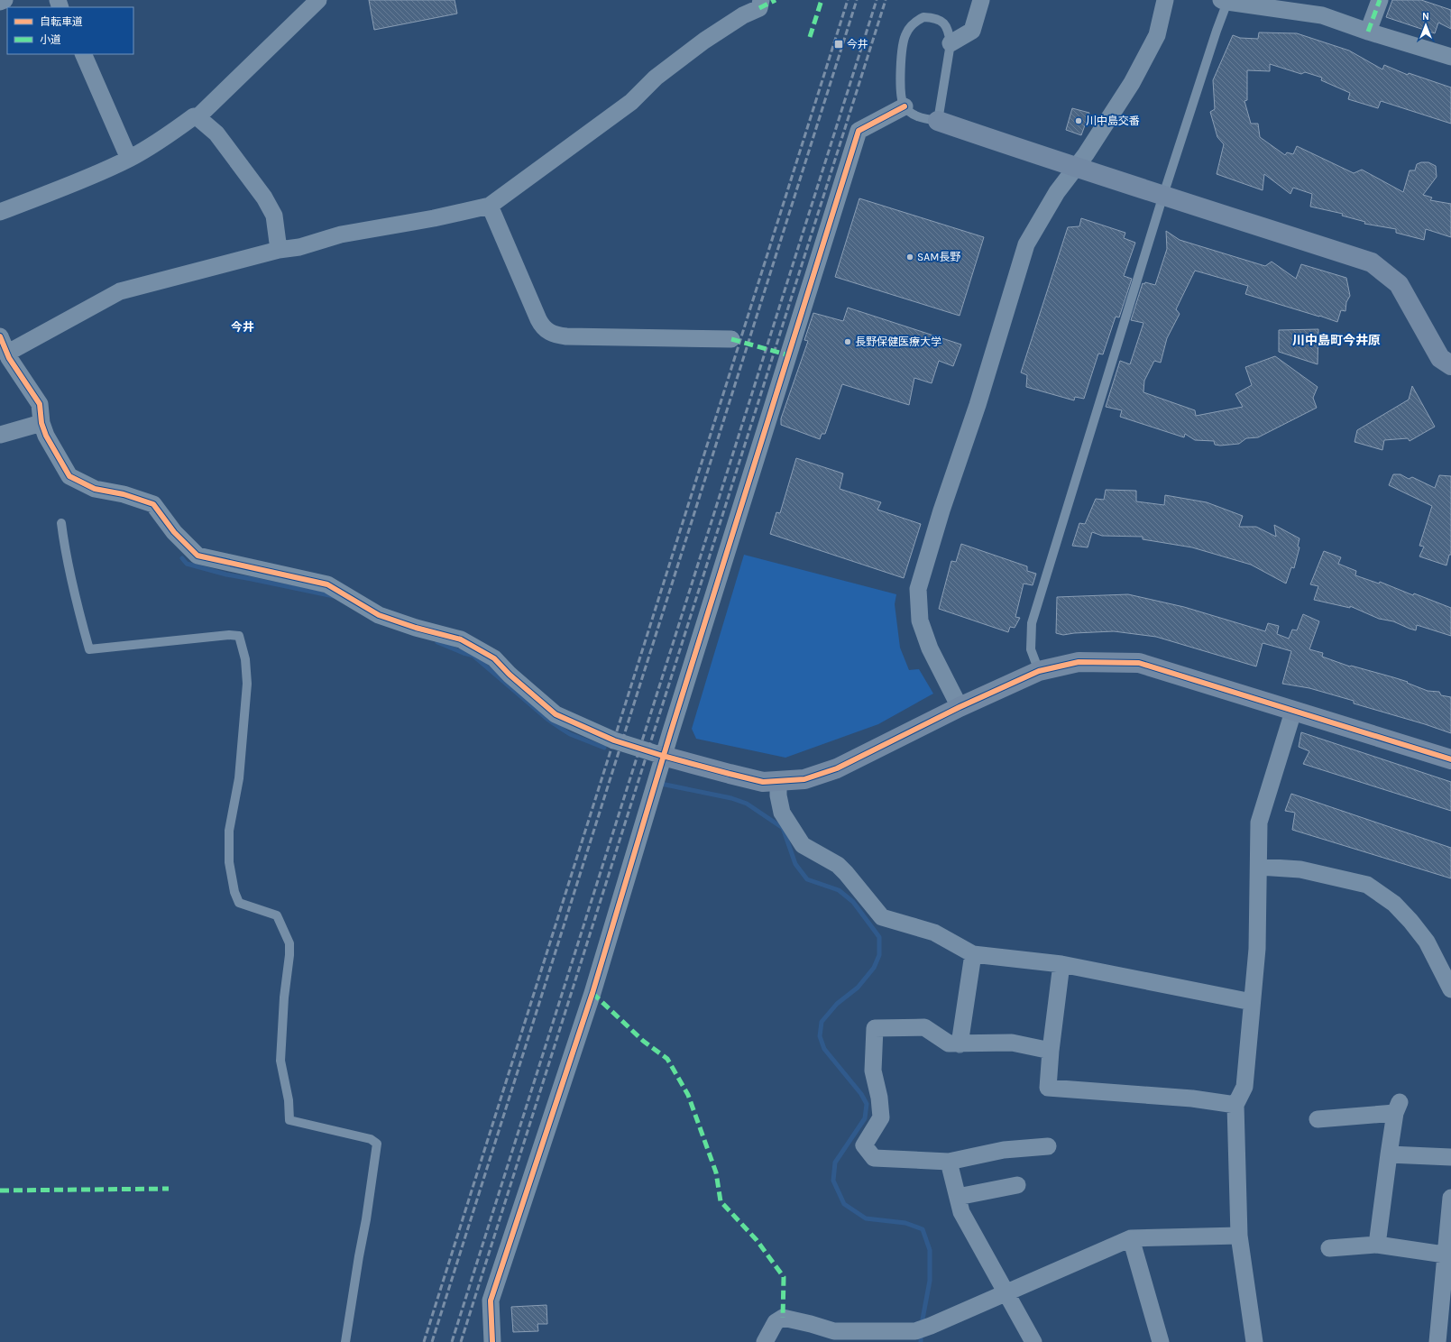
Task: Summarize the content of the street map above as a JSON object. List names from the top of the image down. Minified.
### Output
{"districts":["今井","川中島町今井原"],"places":{"transit":["今井"],"other":["川中島交番","SAM長野","長野保健医療大学"]},"legend":["自転車道","小道"],"north":"top"}
